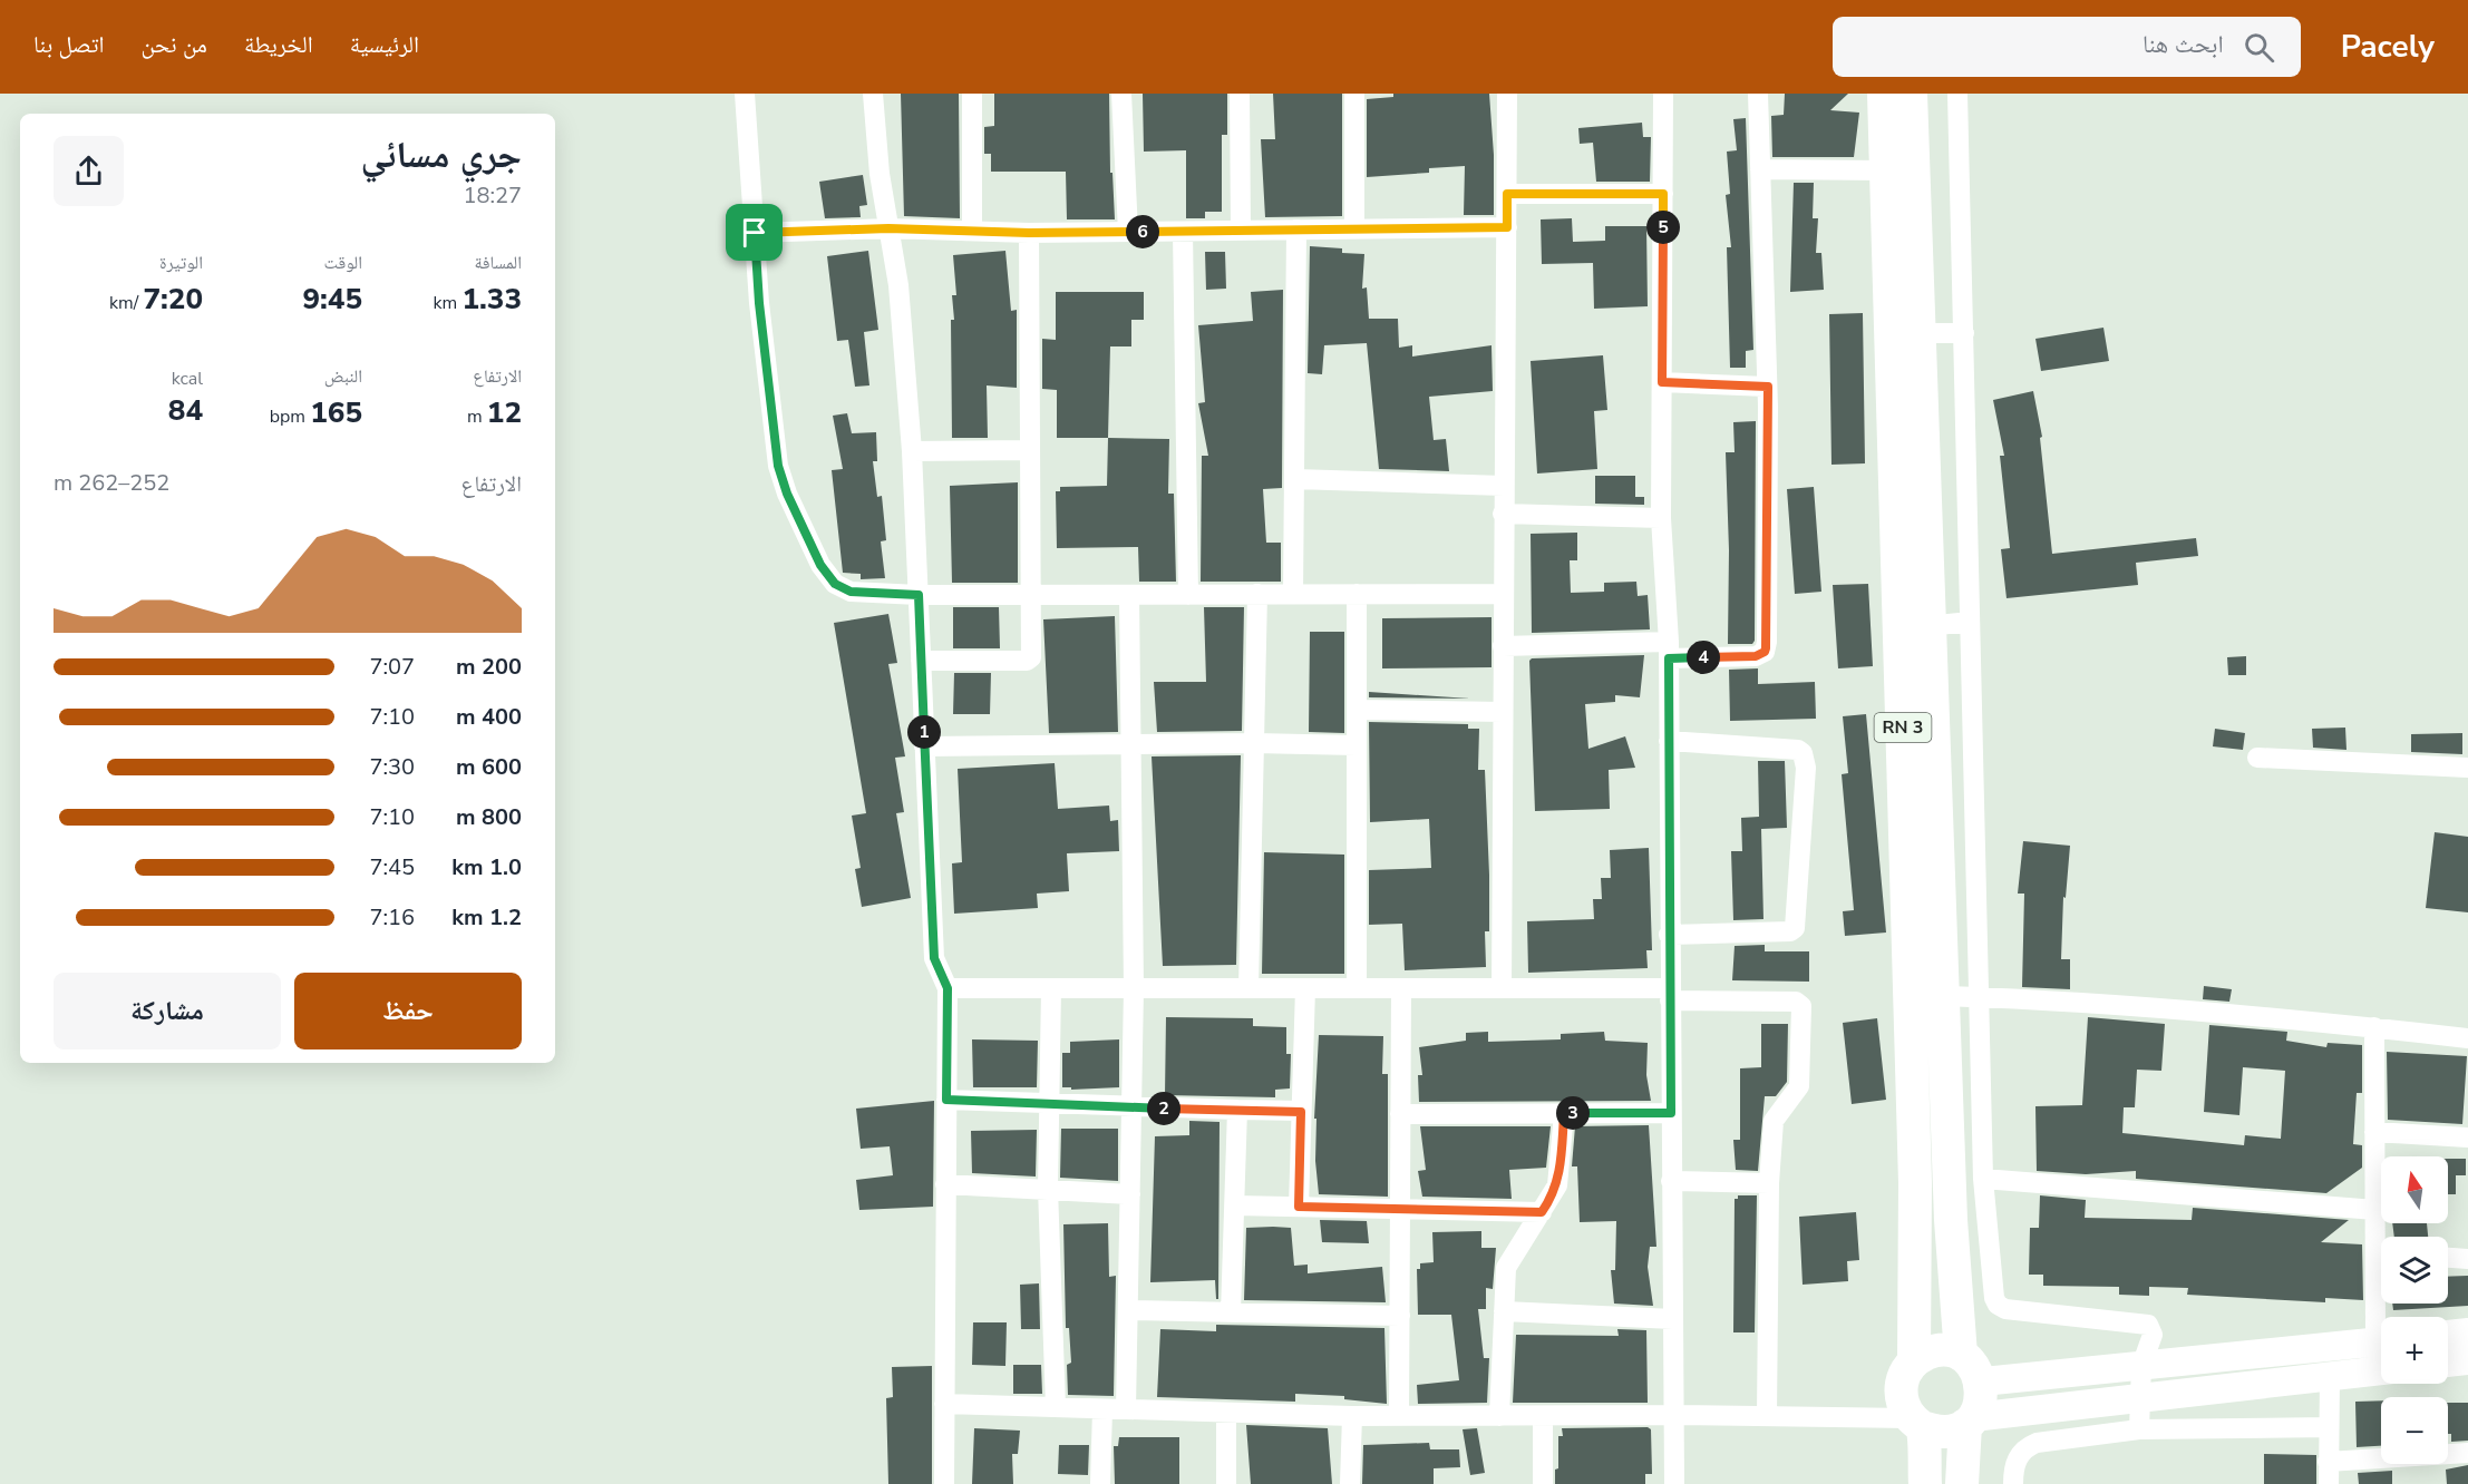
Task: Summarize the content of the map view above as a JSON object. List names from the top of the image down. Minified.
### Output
{"streets":{"highway":["RN 3"]},"north":"top","page":{"header":"Pacely","search":"ابحث هنا","nav":["الرئيسية","الخريطة","من نحن","اتصل بنا"],"heading":["جري مسائي","18:27"],"pins":["5","6","4","1","2","3"],"stats":[["المسافة","1.33 km"],["الوقت","9:45"],["الوتيرة","7:20 /km"],["الارتفاع","12 m"],["النبض","165 bpm"],["kcal","84"]],"chart":["الارتفاع","252–262 m"],"list":[{"name":"200 m","note":"7:07"},{"name":"400 m","note":"7:10"},{"name":"600 m","note":"7:30"},{"name":"800 m","note":"7:10"},{"name":"1.0 km","note":"7:45"},{"name":"1.2 km","note":"7:16"}],"buttons":["حفظ","مشاركة"],"map_buttons":["+","−"]}}
